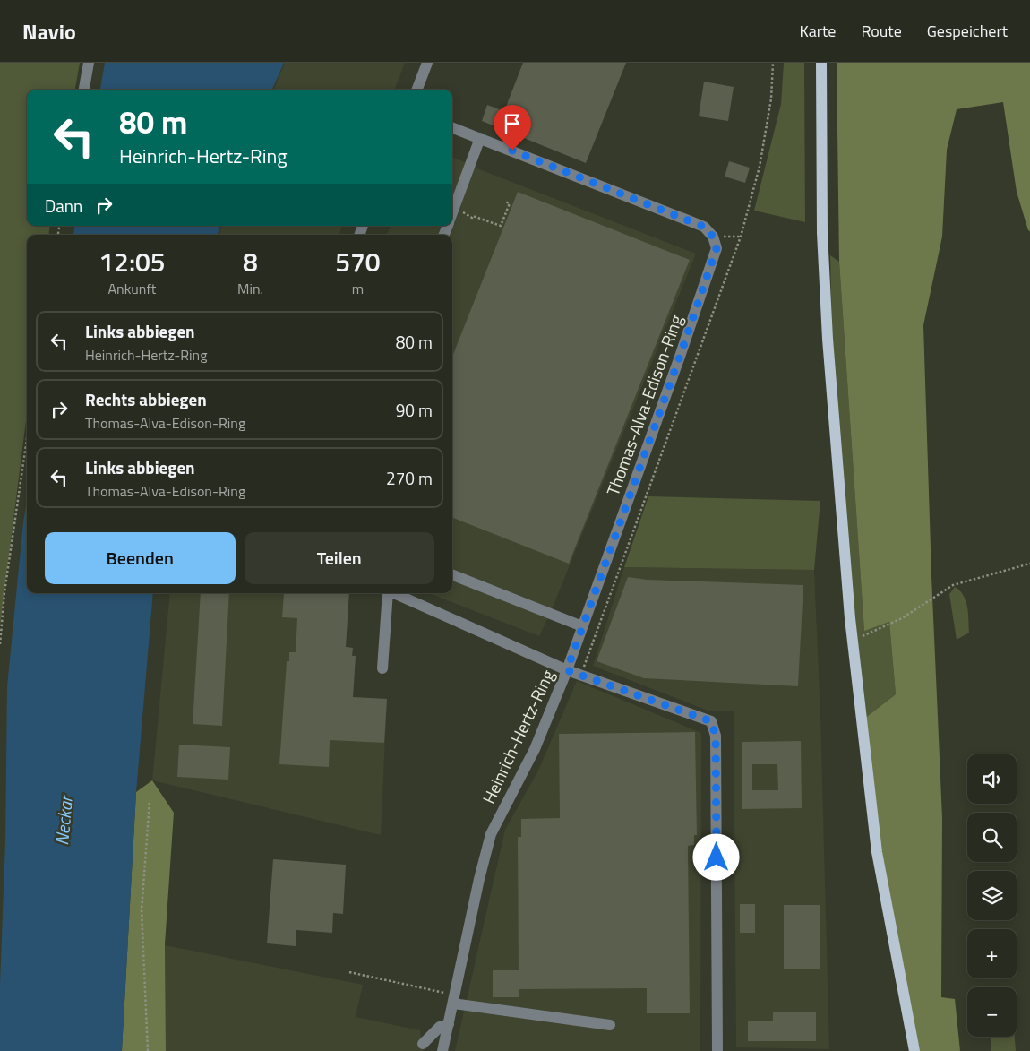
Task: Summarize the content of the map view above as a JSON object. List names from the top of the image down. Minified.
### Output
{"streets":{"street":["Thomas-Alva-Edison-Ring","Heinrich-Hertz-Ring"]},"crossings":[["Thomas-Alva-Edison-Ring","Heinrich-Hertz-Ring"]],"water":["Neckar"],"page":{"header":"Navio","nav":["Karte","Route","Gespeichert"],"turn":["80 m","Heinrich-Hertz-Ring"],"then":"Dann","eta":["12:05","Ankunft","8","Min.","570","m"],"list":[{"name":"Links abbiegen","note":"Heinrich-Hertz-Ring","value":"80 m"},{"name":"Rechts abbiegen","note":"Thomas-Alva-Edison-Ring","value":"90 m"},{"name":"Links abbiegen","note":"Thomas-Alva-Edison-Ring","value":"270 m"}],"buttons":["Beenden","Teilen"],"map_buttons":["+","−"]}}
